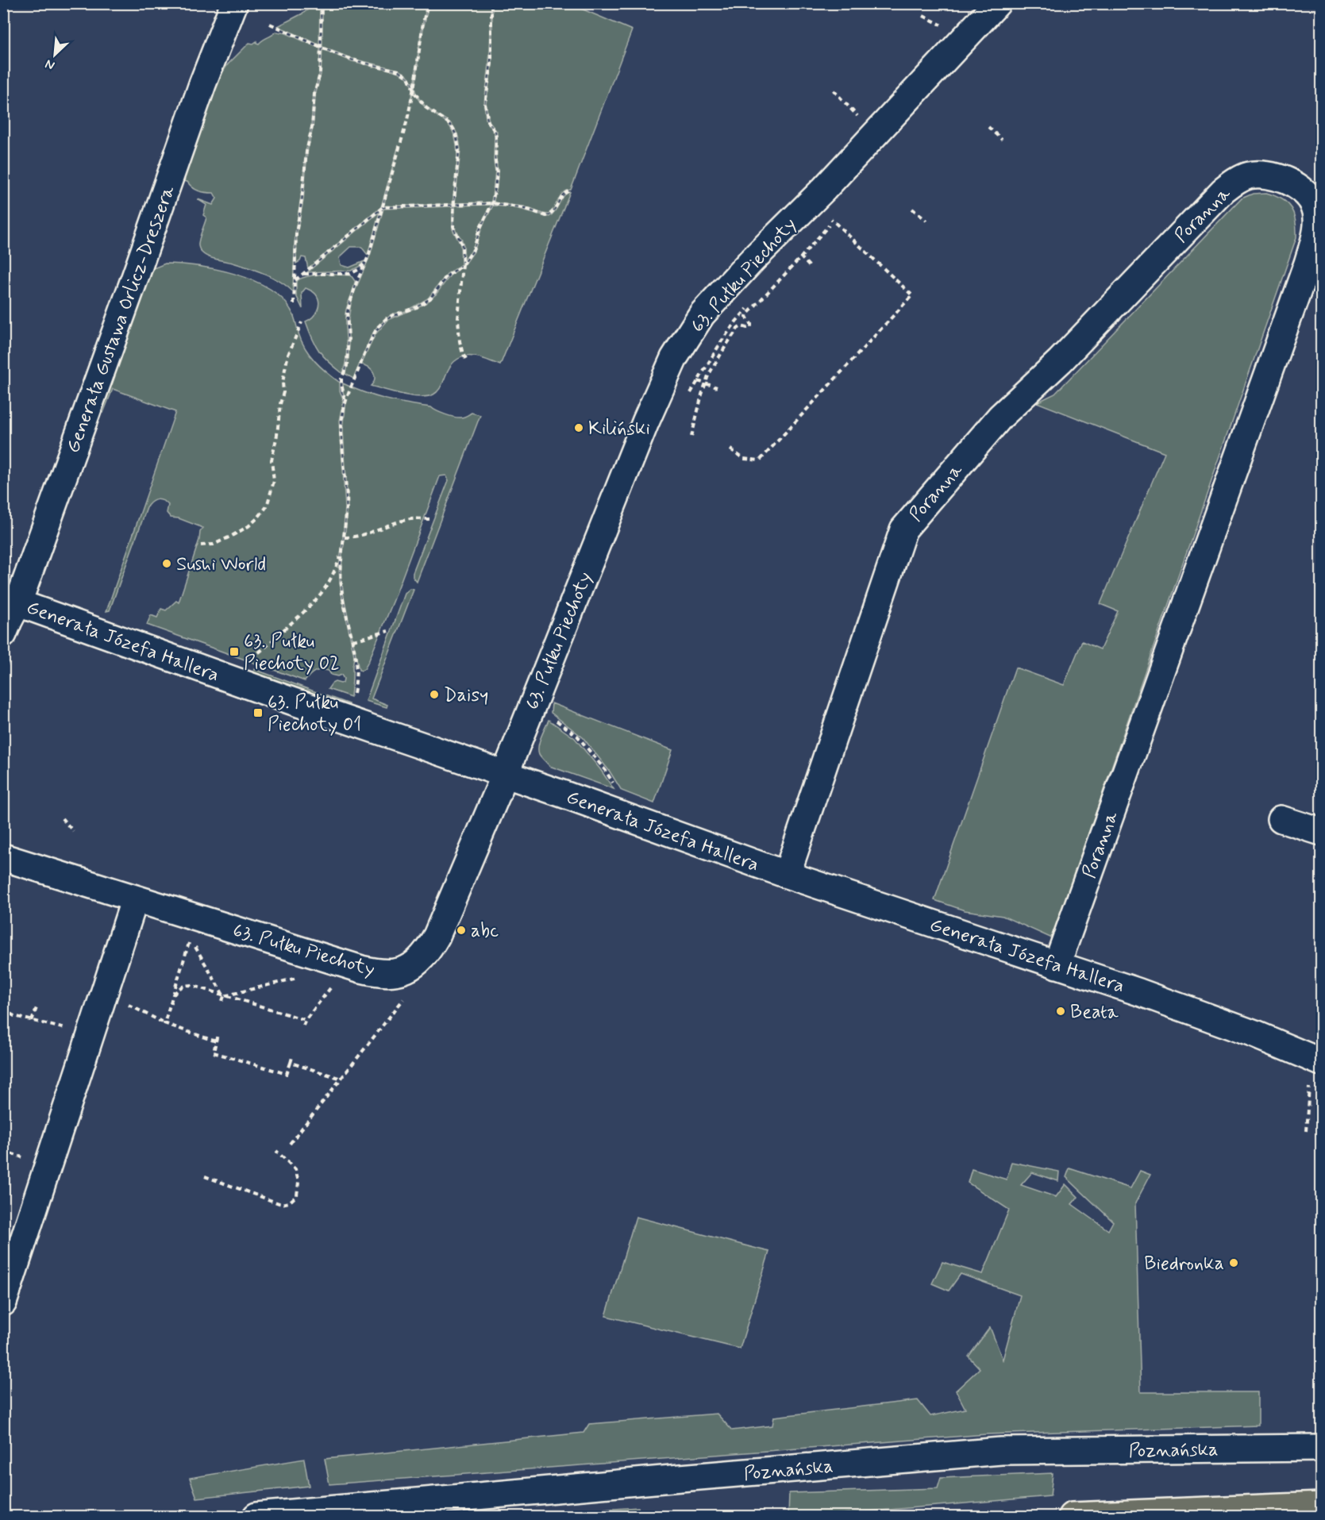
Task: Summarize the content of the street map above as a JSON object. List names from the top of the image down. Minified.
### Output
{"streets":{"street":["Poranna","63. Pułku Piechoty","Generała Gustawa Orlicz-Dreszera","Generała Józefa Hallera","Poznańska"]},"crossings":[["Poranna","Generała Józefa Hallera"],["63. Pułku Piechoty","Generała Józefa Hallera"],["Generała Gustawa Orlicz-Dreszera","Generała Józefa Hallera"]],"places":{"other":["Kiliński","Sushi World","Daisy","abc","Beata","Biedronka"],"transit":["63. Pułku Piechoty 02","63. Pułku Piechoty 01"]},"north":"bottom left"}
